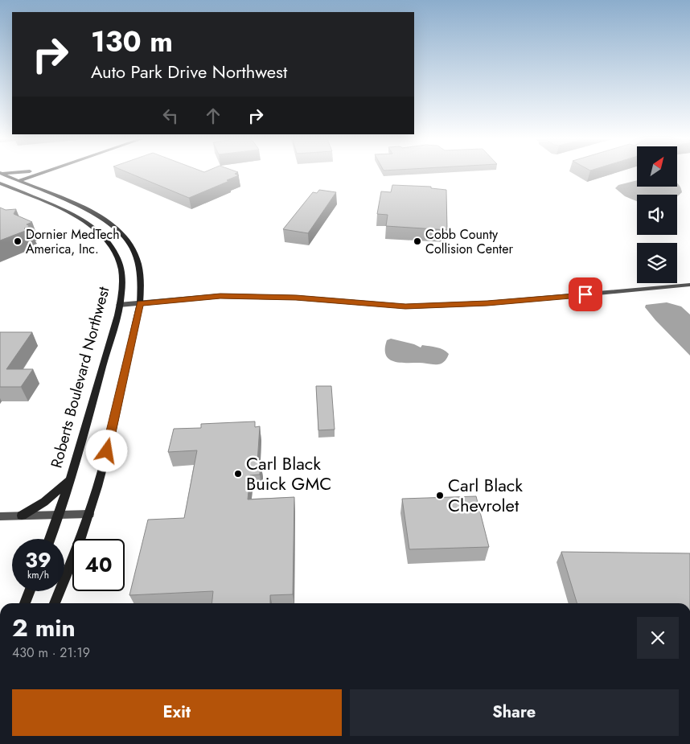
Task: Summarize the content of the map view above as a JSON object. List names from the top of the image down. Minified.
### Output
{"streets":{"street":["Roberts Boulevard Northwest"]},"places":["Dornier MedTech America, Inc.","Cobb County Collision Center","Carl Black Buick GMC","Carl Black Chevrolet"],"north":"top right","page":{"turn":["130 m","Auto Park Drive Northwest"],"speed":"39 km/h","limit":"40","heading":["2 min","430 m · 21:19"],"buttons":["Exit","Share"]}}
